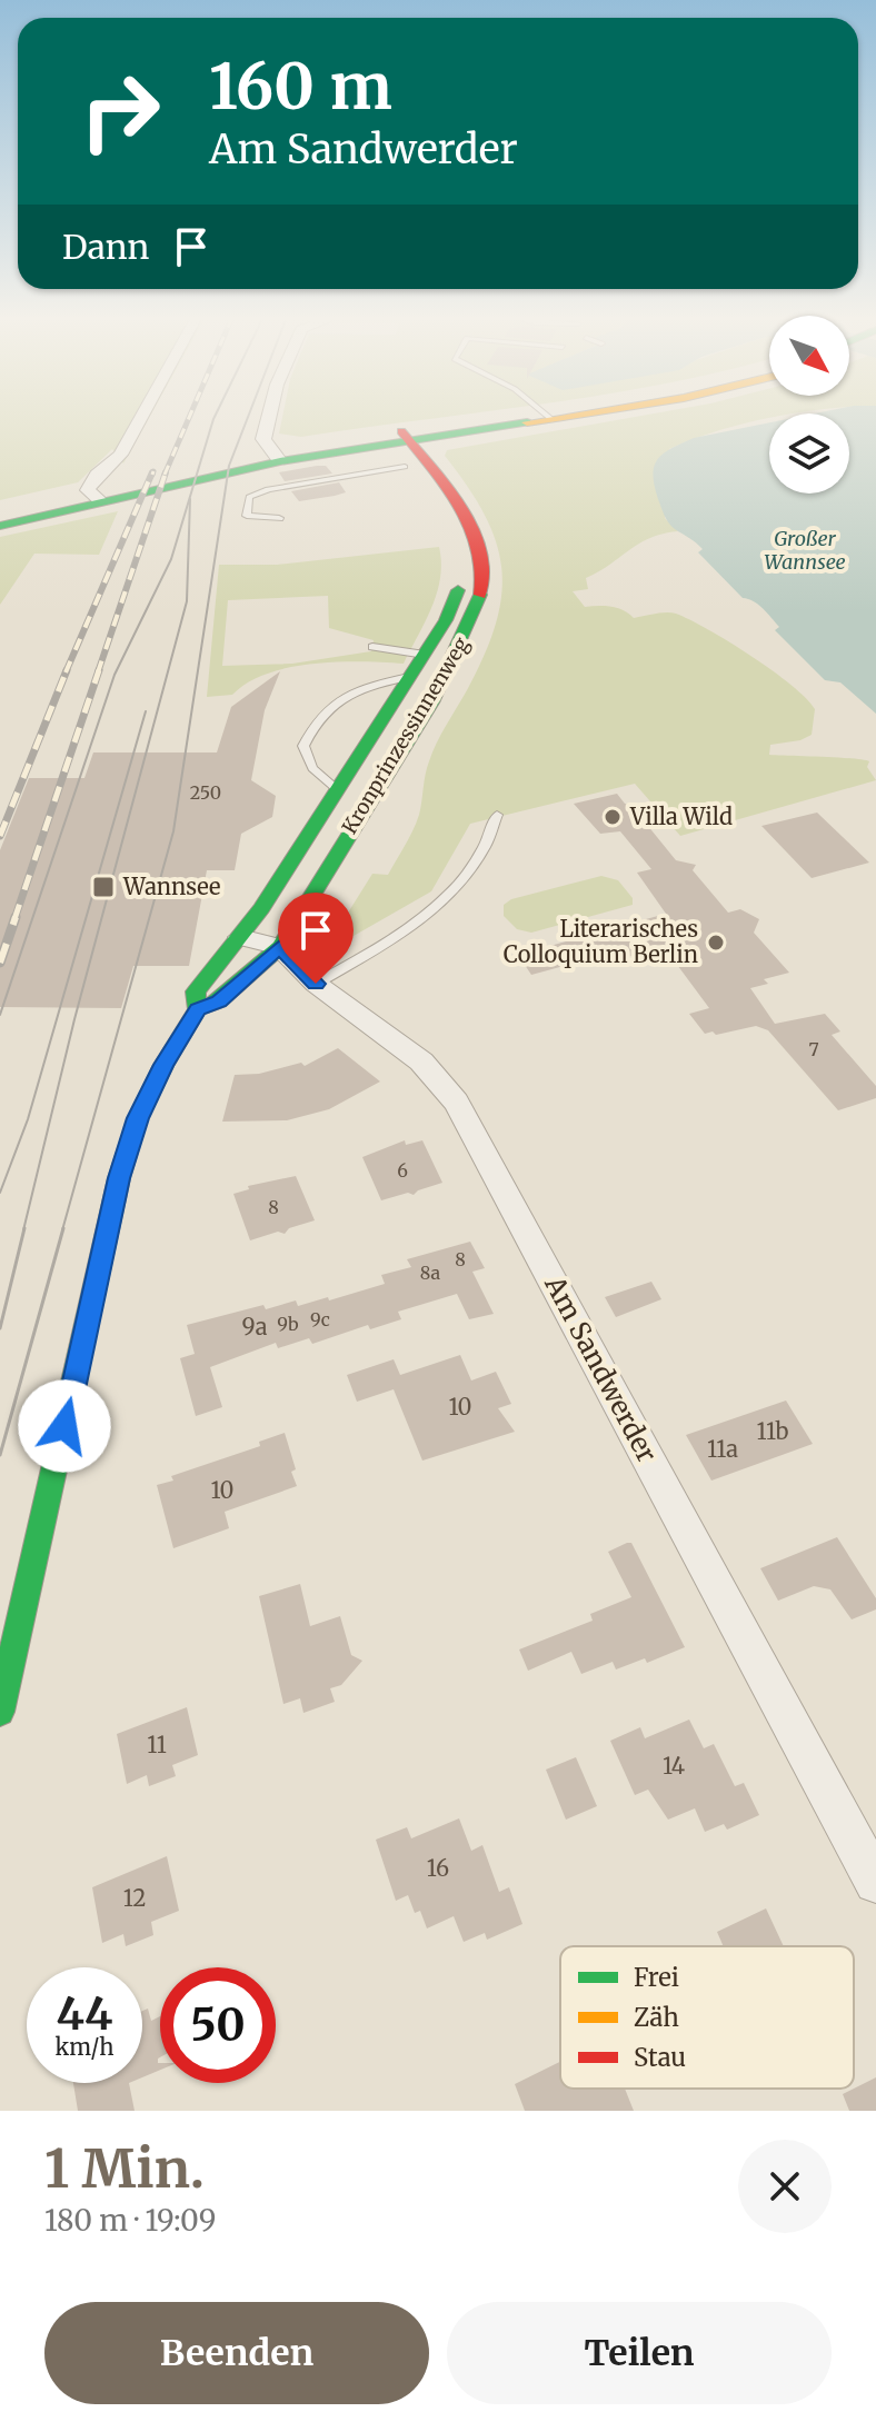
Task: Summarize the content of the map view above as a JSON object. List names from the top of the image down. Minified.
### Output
{"streets":{"main road":["Kronprinzessinnenweg"],"street":["Am Sandwerder"]},"crossings":[["Kronprinzessinnenweg","Am Sandwerder"]],"water":["Großer Wannsee"],"places":{"other":["Villa Wild","Literarisches Colloquium Berlin"],"transit":["Wannsee"]},"house_numbers":["250","7","6","8","8","8a","9c","9b","9a","10","11b","11a","10","11","14","16","12"],"legend":["Frei","Zäh","Stau"],"north":"bottom right","page":{"turn":["160 m","Am Sandwerder"],"then":"Dann","speed":"44 km/h","limit":"50","heading":["1 Min.","180 m · 19:09"],"buttons":["Beenden","Teilen"]}}
